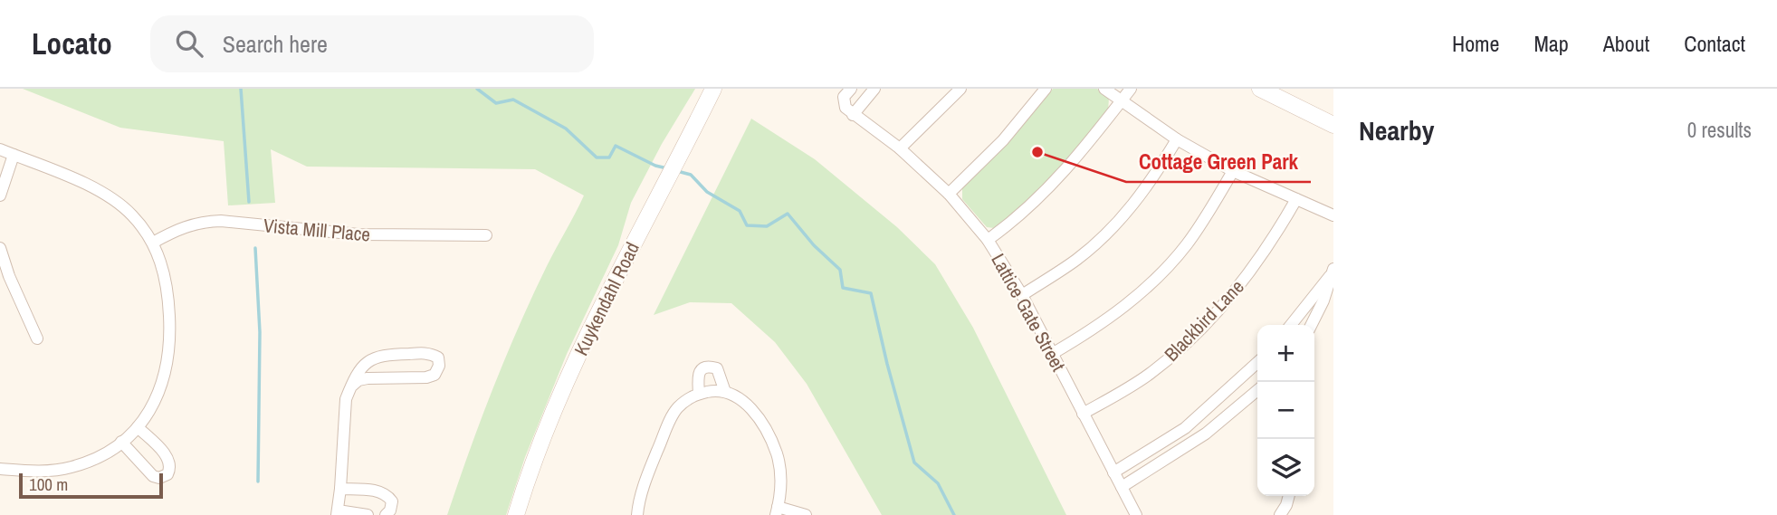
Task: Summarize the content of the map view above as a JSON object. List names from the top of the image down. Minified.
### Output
{"streets":{"main road":["Kuykendahl Road"],"street":["Vista Mill Place","Lattice Gate Street","Blackbird Lane"]},"crossings":[["Lattice Gate Street","Blackbird Lane"]],"places":["Cottage Green Park"],"scale_bar":"100 m","page":{"header":"Locato","search":"Search here","nav":["Home","Map","About","Contact"],"heading":["Nearby","0 results"],"map_buttons":["+","−"],"scale":"100 m"}}
